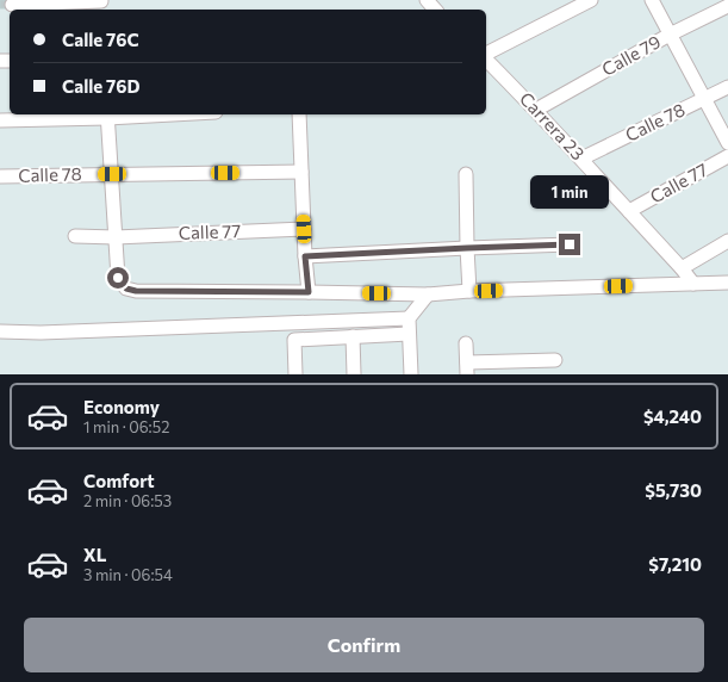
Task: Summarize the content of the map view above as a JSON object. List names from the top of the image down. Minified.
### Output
{"streets":{"street":["Calle 79","Calle 78","Carrera 23","Calle 77"]},"crossings":[["Calle 79","Carrera 23"],["Calle 78","Carrera 23"],["Carrera 23","Calle 77"]],"page":{"banner":["Calle 76C","Calle 76D"],"bubble":"1 min","list":[{"name":"Economy","note":"1 min · 06:52","value":"$4,240"},{"name":"Comfort","note":"2 min · 06:53","value":"$5,730"},{"name":"XL","note":"3 min · 06:54","value":"$7,210"}],"buttons":"Confirm"}}
